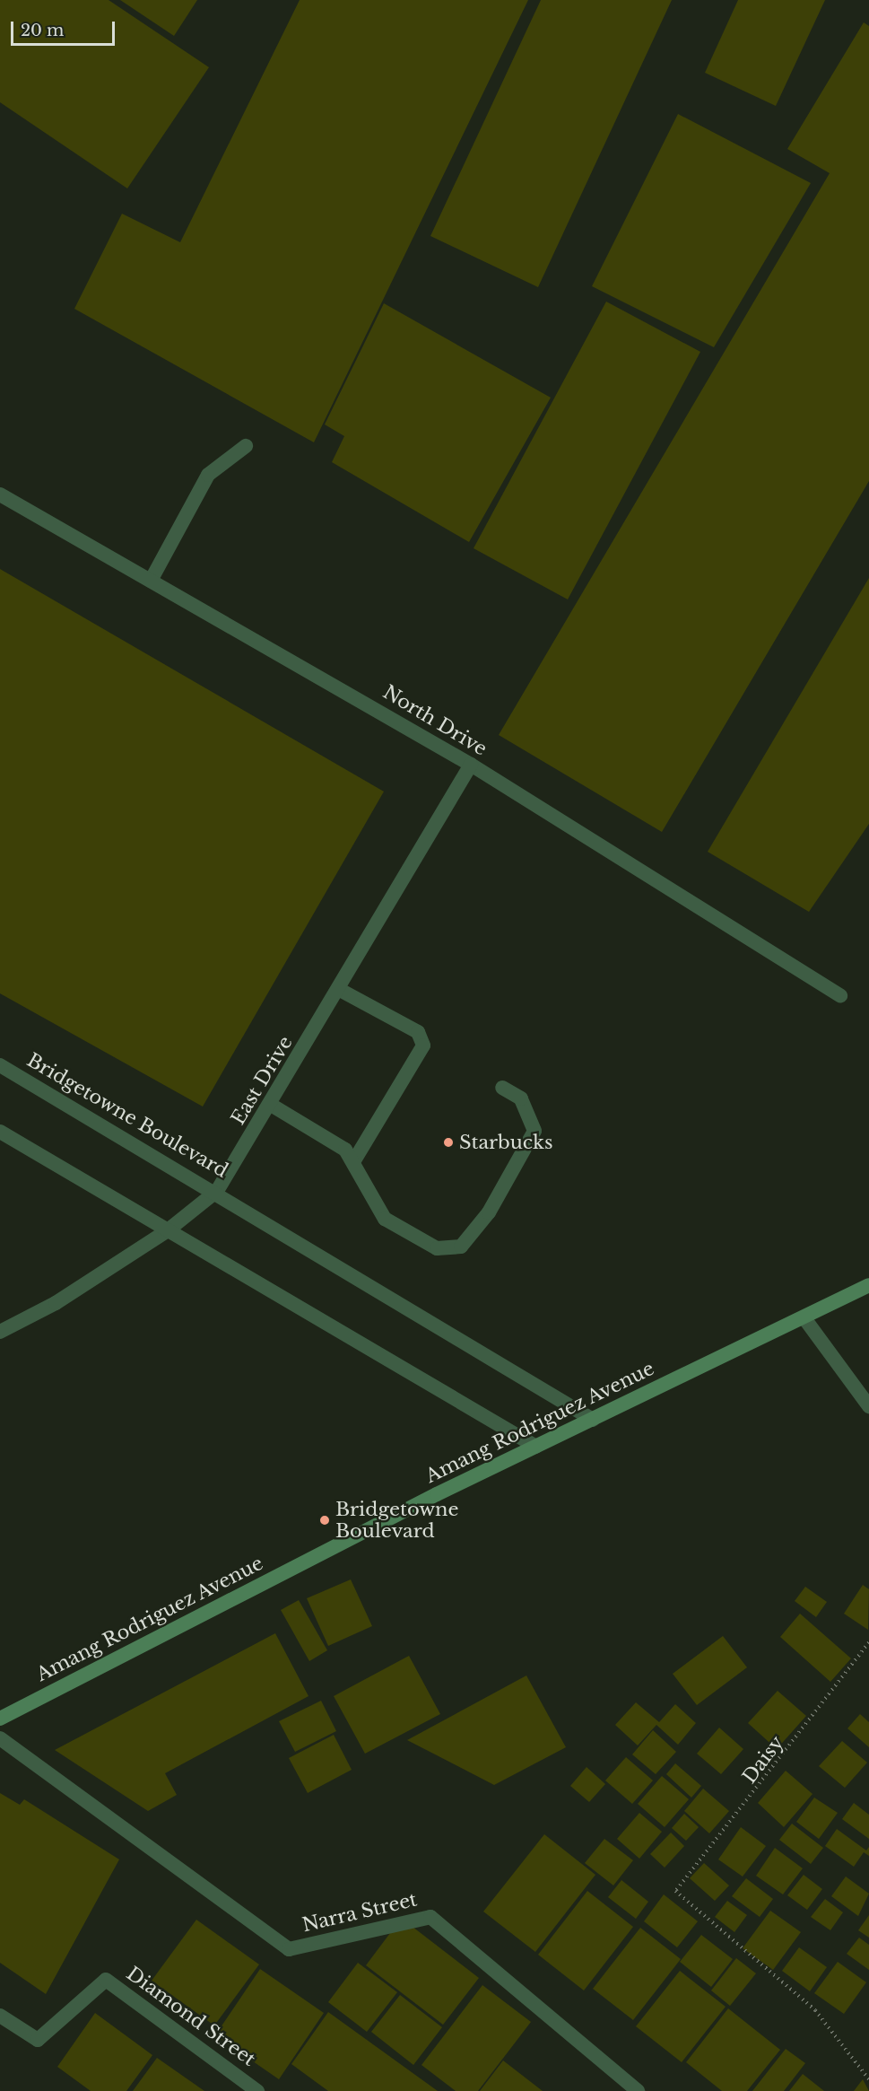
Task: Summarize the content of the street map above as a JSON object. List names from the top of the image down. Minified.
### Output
{"streets":{"main road":["Amang Rodriguez Avenue"],"street":["North Drive","East Drive","Bridgetowne Boulevard","Narra Street","Diamond Street"],"path":["Daisy"]},"crossings":[["North Drive","East Drive"],["East Drive","Bridgetowne Boulevard"],["Bridgetowne Boulevard","Amang Rodriguez Avenue"]],"places":["Starbucks","Bridgetowne Boulevard"],"scale_bar":"20 m"}
